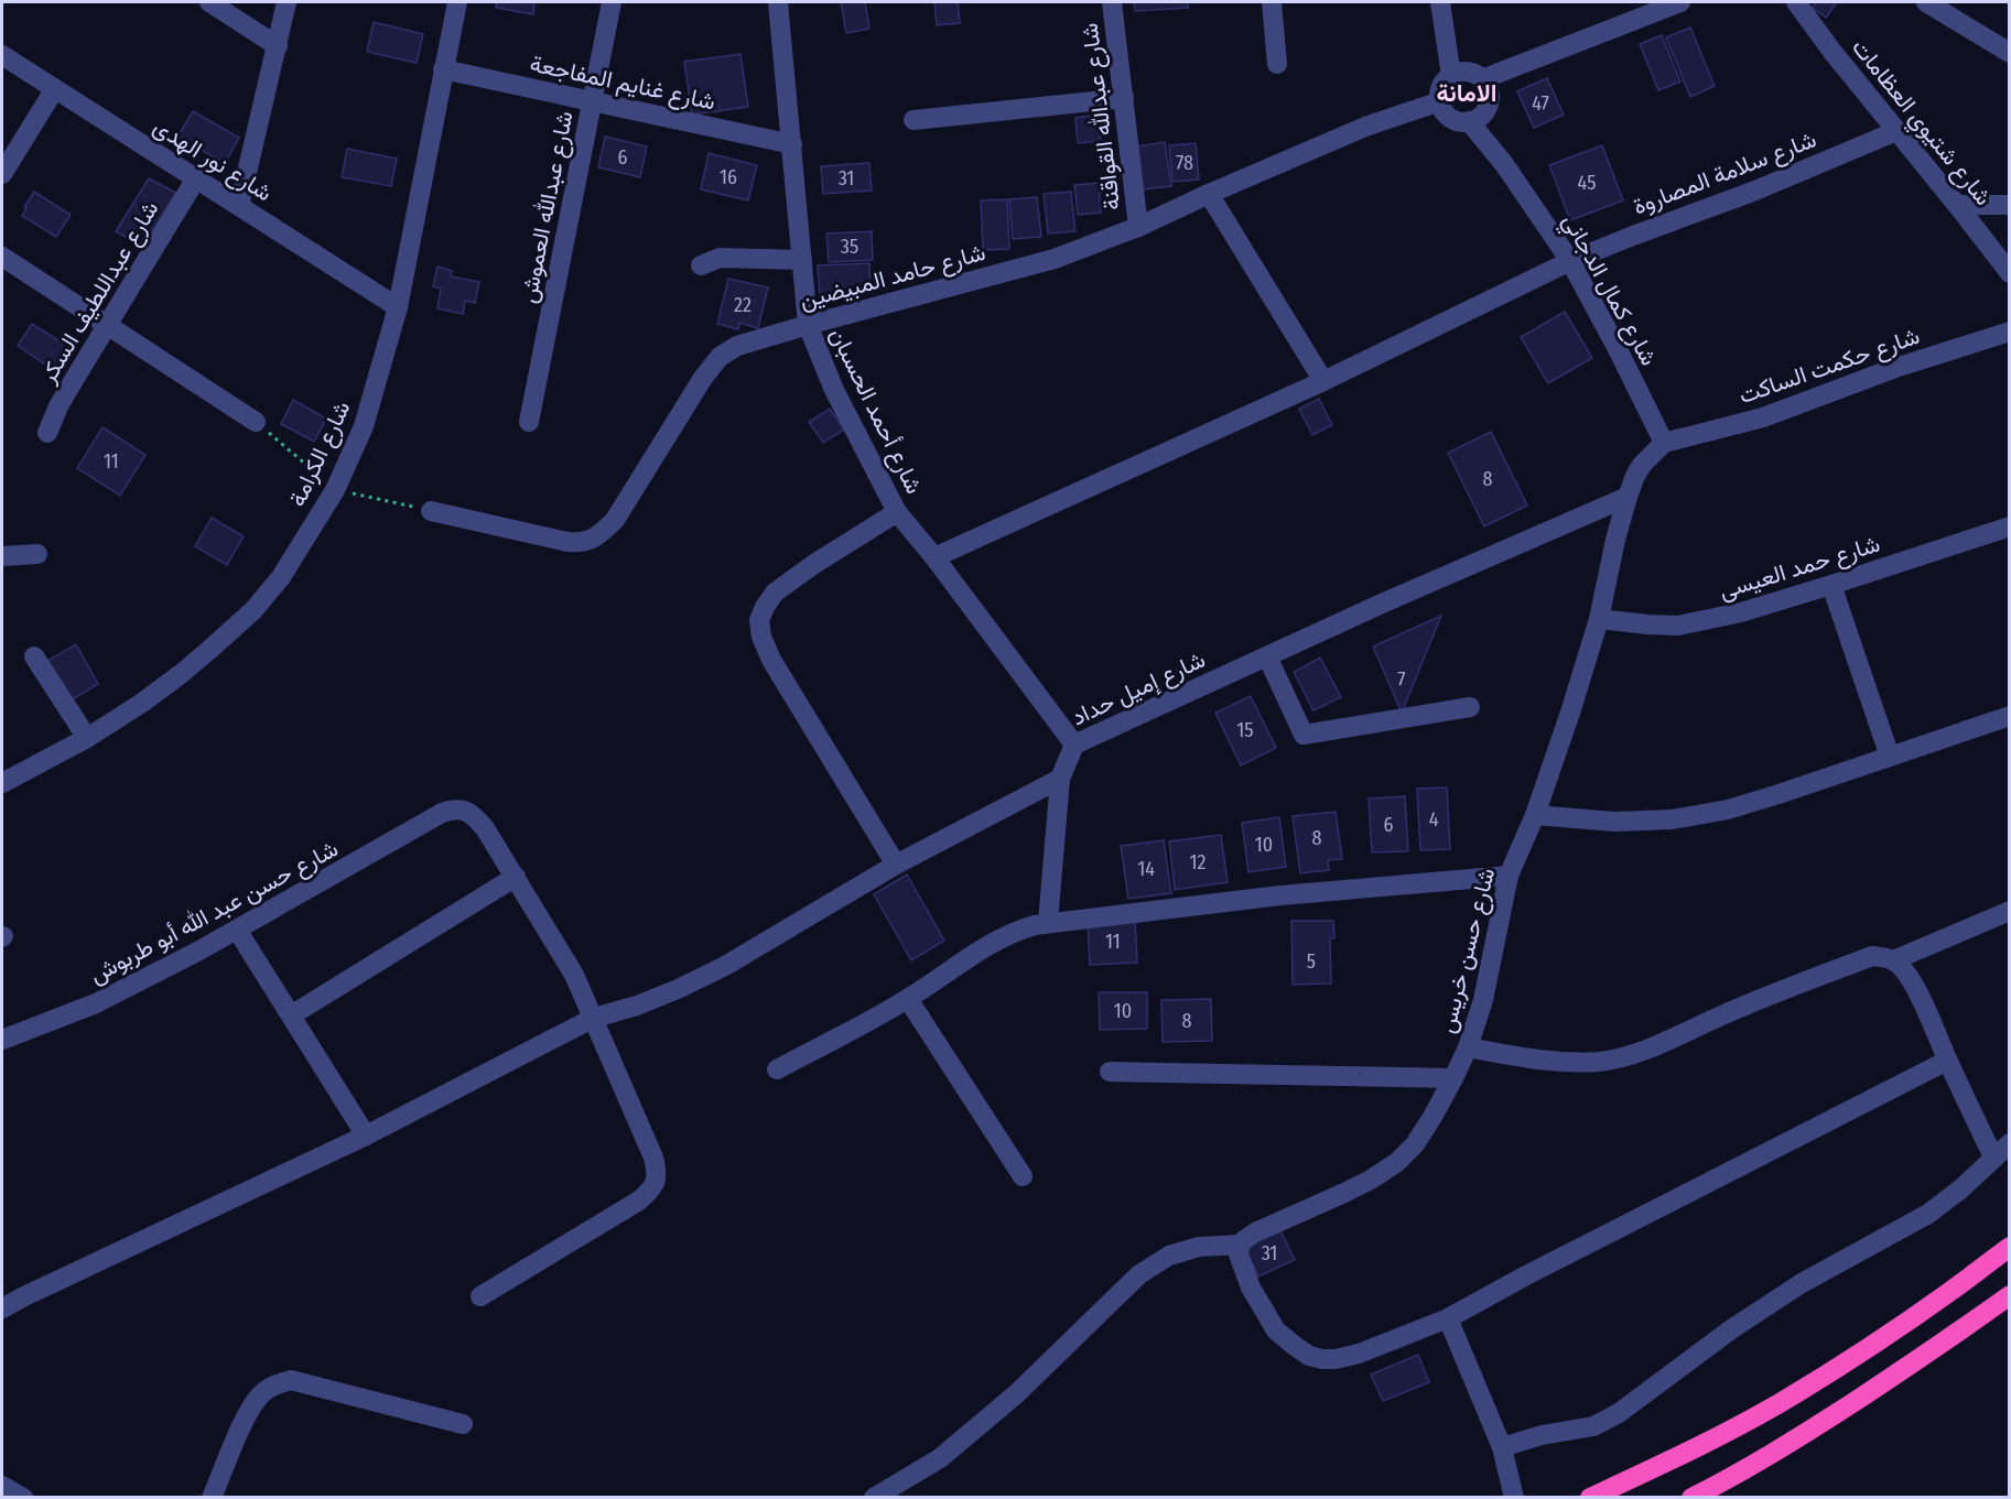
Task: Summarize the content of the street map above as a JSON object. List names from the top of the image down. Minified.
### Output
{"streets":{"street":["شارع غنايم المفاجعة","شارع عبدالله القواقنة","شارع شتيوي العظامات","شارع نور الهدى","شارع سلامة المصاروة","شارع عبدالله العموش","شارع حامد المبيضين","شارع كمال الدجاني","شارع عبداللطيف السكر","شارع حكمت الساكت","شارع أحمد الحسبان","شارع الكرامة","شارع حمد العيسى","شارع إميل حداد","شارع حسن عبد الله أبو طربوش","شارع حسن خريس"]},"crossings":[["شارع غنايم المفاجعة","شارع عبدالله العموش"],["شارع غنايم المفاجعة","شارع أحمد الحسبان"],["شارع غنايم المفاجعة","شارع الكرامة"],["شارع عبدالله القواقنة","شارع حامد المبيضين"],["شارع شتيوي العظامات","شارع سلامة المصاروة"],["شارع نور الهدى","شارع عبداللطيف السكر"],["شارع نور الهدى","شارع الكرامة"],["شارع سلامة المصاروة","شارع كمال الدجاني"],["شارع سلامة المصاروة","شارع أحمد الحسبان"],["شارع حامد المبيضين","شارع كمال الدجاني"],["شارع حامد المبيضين","شارع أحمد الحسبان"],["شارع كمال الدجاني","شارع حكمت الساكت"],["شارع كمال الدجاني","شارع حسن خريس"],["شارع حكمت الساكت","شارع حسن خريس"],["شارع أحمد الحسبان","شارع إميل حداد"],["شارع حمد العيسى","شارع حسن خريس"],["شارع إميل حداد","شارع حسن خريس"]],"districts":["الامانة"],"house_numbers":["47","6","78","16","31","45","35","22","11","8","7","15","4","6","8","10","12","14","11","5","10","8","31"]}
